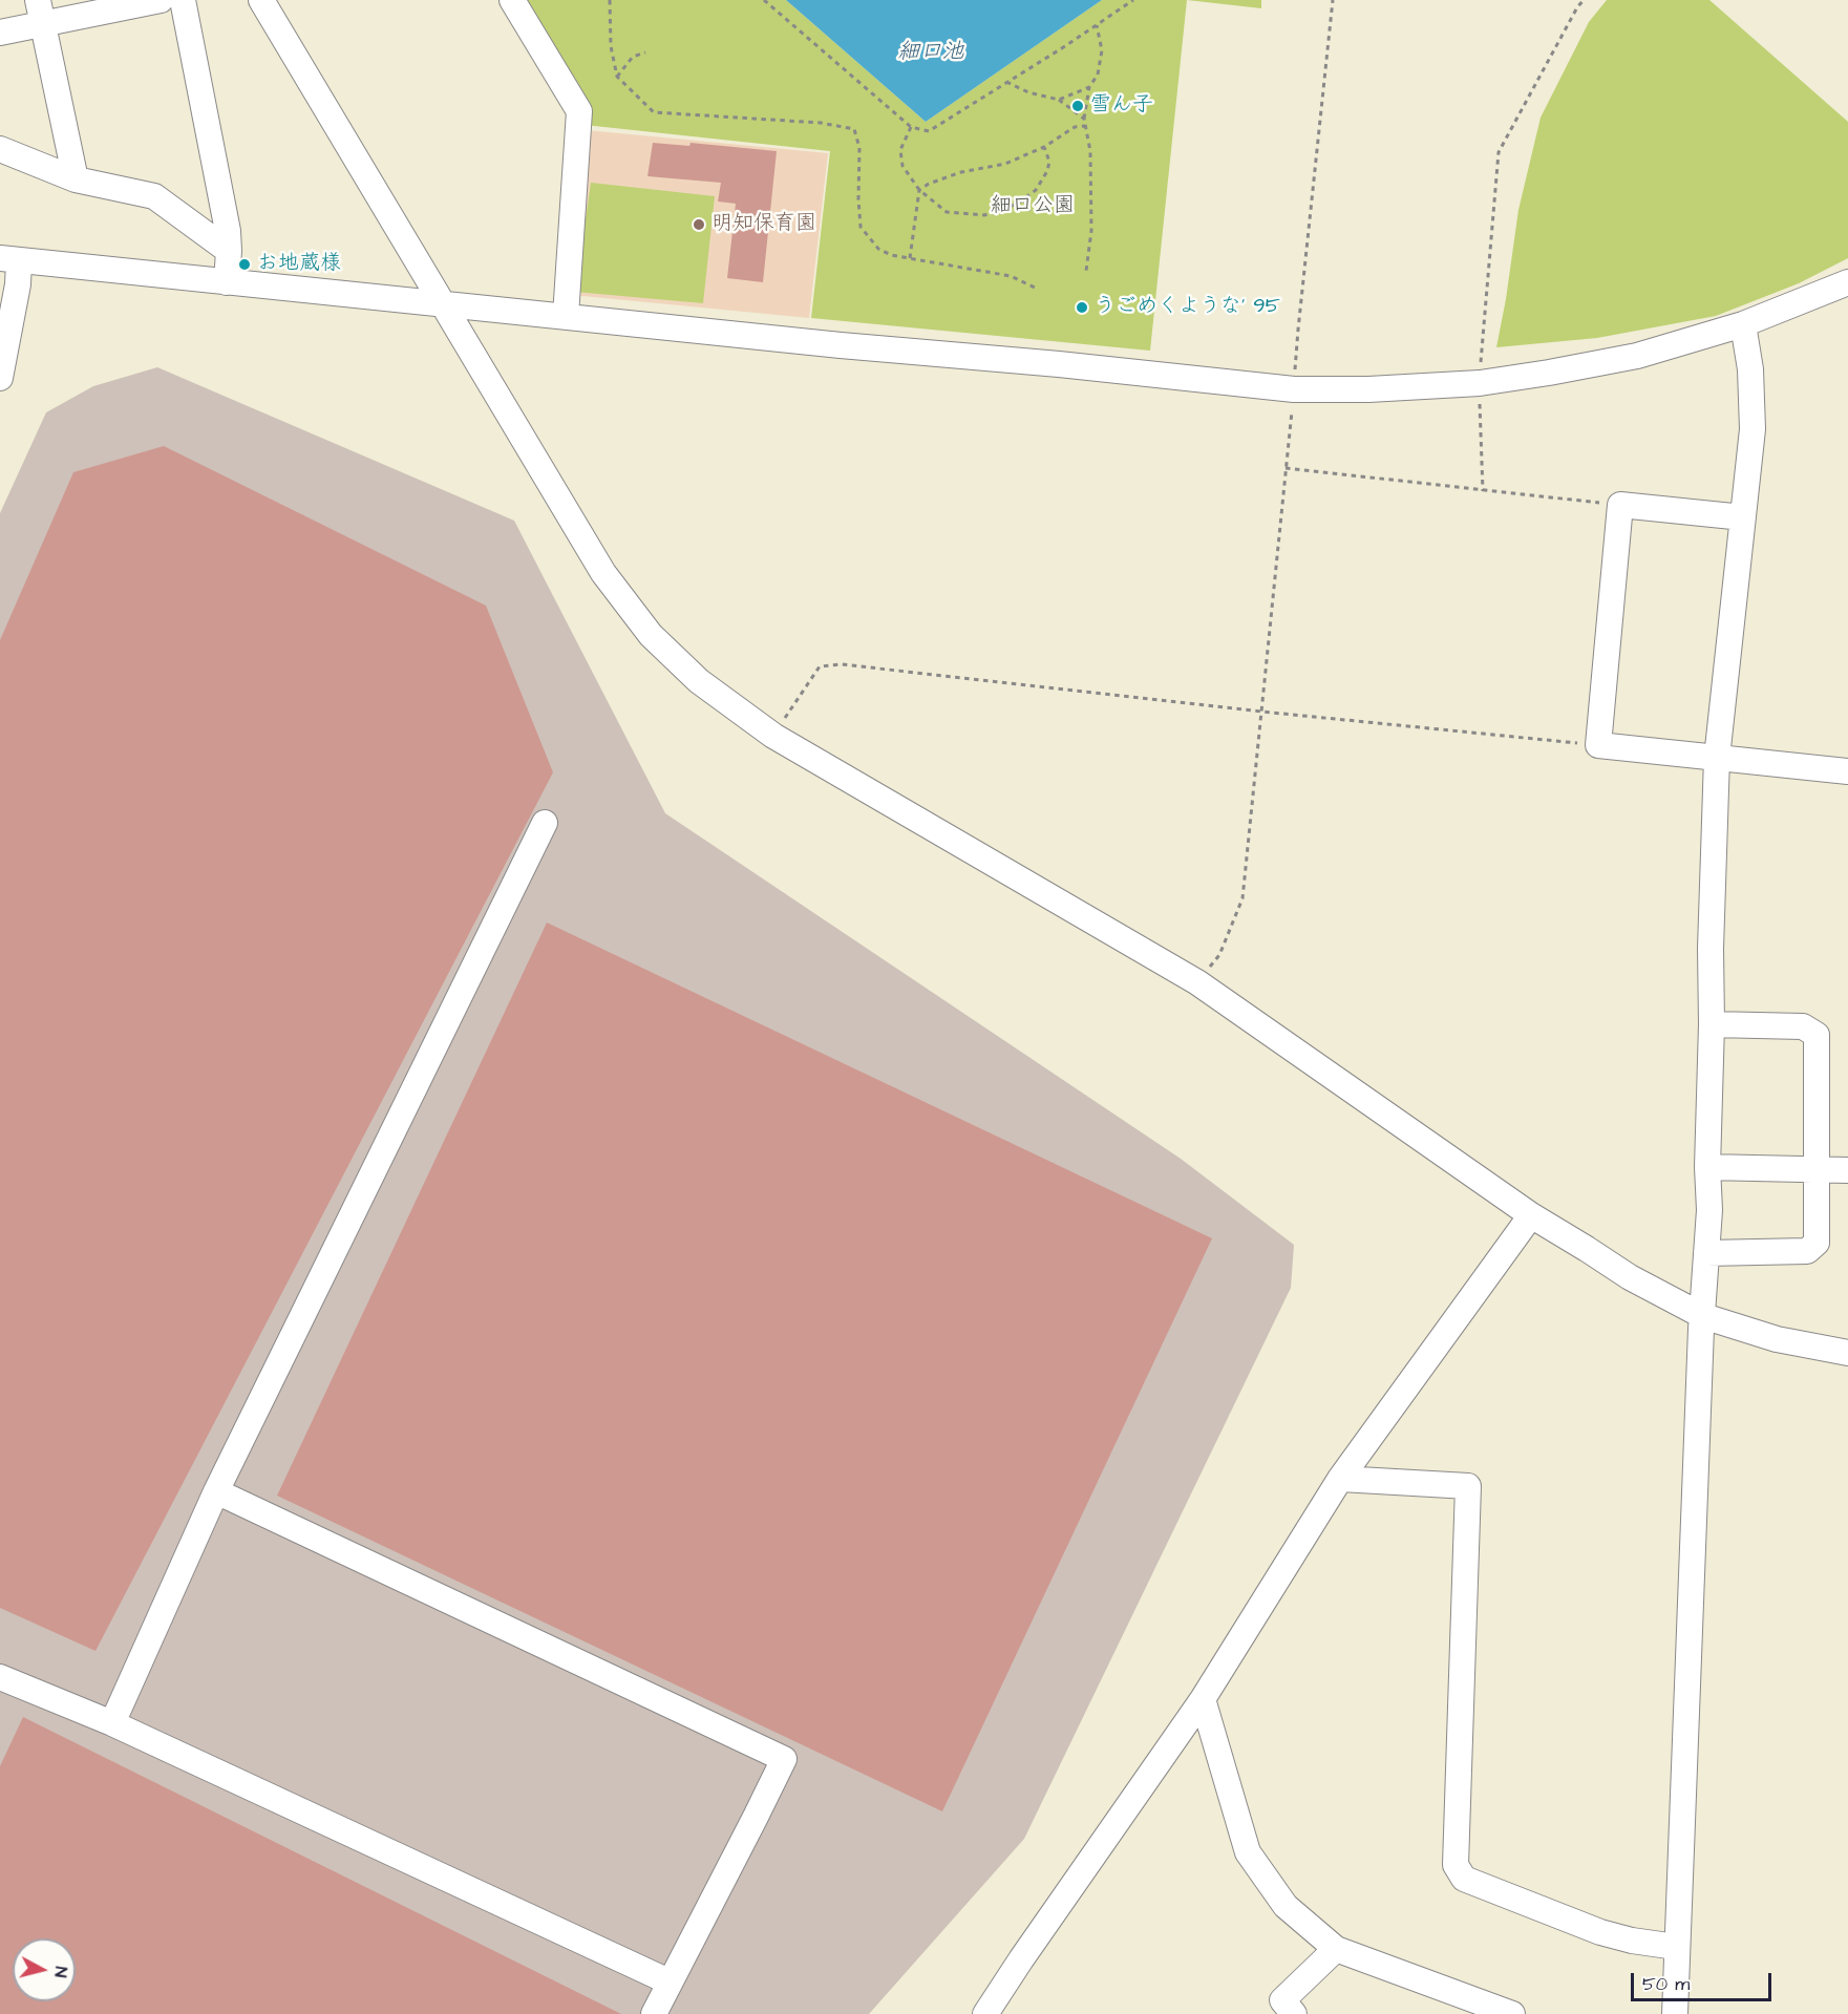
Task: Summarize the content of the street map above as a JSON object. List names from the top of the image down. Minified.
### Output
{"water":["細口池"],"parks":["細口公園"],"places":["雪ん子","明知保育園","お地蔵様","うごめくような' 95"],"scale_bar":"50 m","north":"right"}
